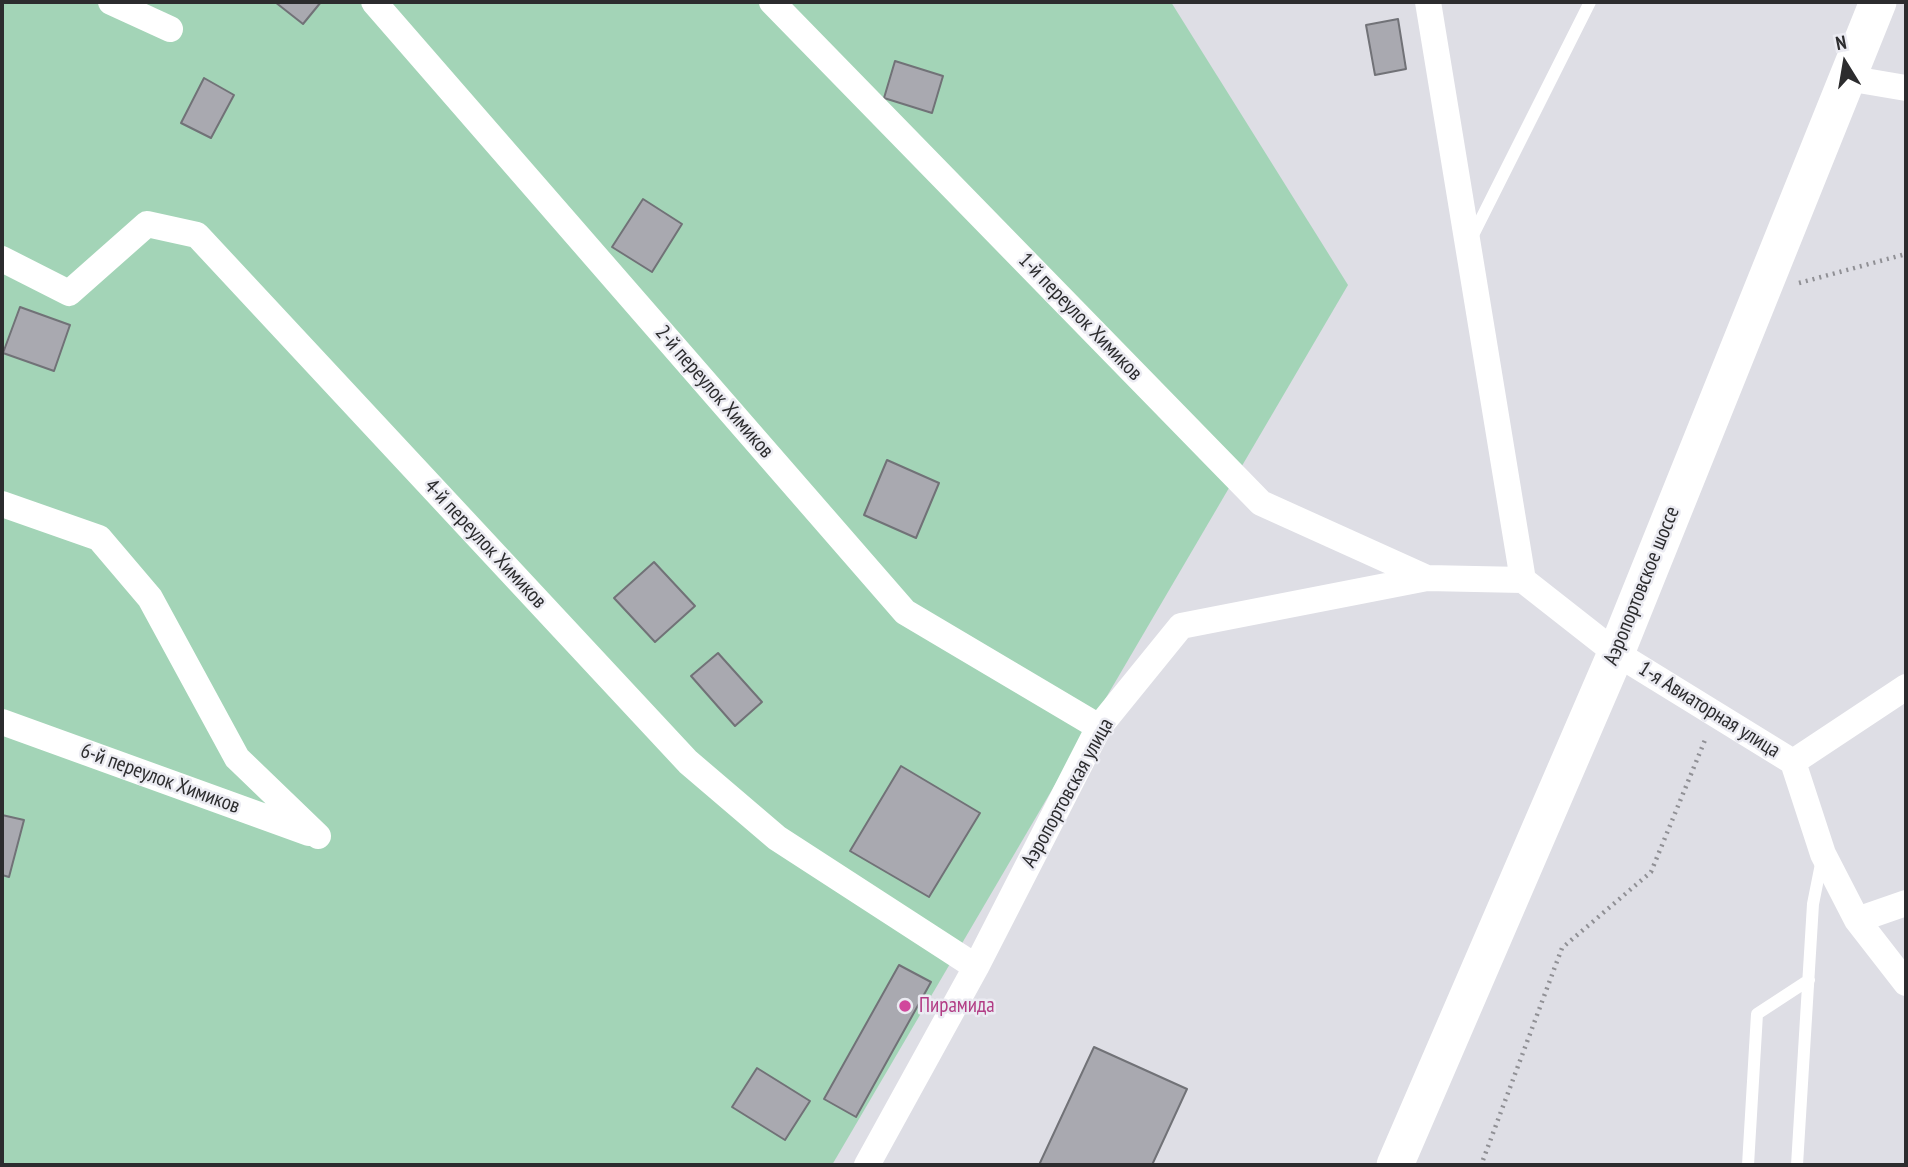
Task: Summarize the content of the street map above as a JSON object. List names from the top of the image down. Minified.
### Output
{"streets":{"main road":["Аэропортовское шоссе"],"street":["1-й переулок Химиков","2-й переулок Химиков","4-й переулок Химиков","1-я Авиаторная улица","6-й переулок Химиков","Аэропортовская улица"]},"crossings":[["1-й переулок Химиков","Аэропортовская улица"],["2-й переулок Химиков","Аэропортовская улица"],["4-й переулок Химиков","Аэропортовская улица"],["Аэропортовское шоссе","1-я Авиаторная улица"],["1-я Авиаторная улица","Аэропортовская улица"]],"places":["Пирамида"],"north":"top"}
